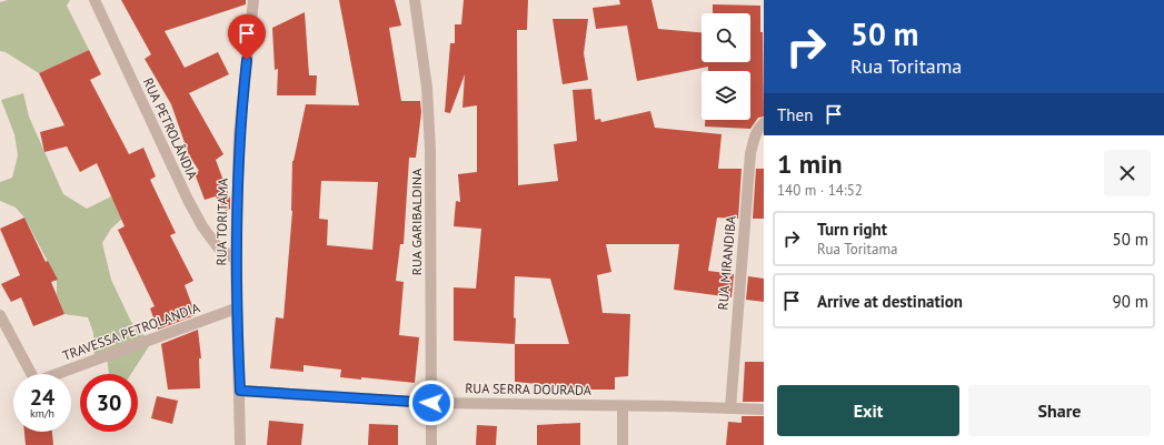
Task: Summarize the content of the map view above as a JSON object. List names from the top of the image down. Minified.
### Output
{"streets":{"street":["RUA PETROLÂNDIA","RUA TORITAMA","RUA GARIBALDINA","RUA MIRANDIBA","TRAVESSA PETROLANDIA","RUA SERRA DOURADA"]},"crossings":[["RUA PETROLÂNDIA","RUA TORITAMA"],["RUA TORITAMA","TRAVESSA PETROLANDIA"],["RUA TORITAMA","RUA SERRA DOURADA"],["RUA GARIBALDINA","RUA SERRA DOURADA"],["RUA MIRANDIBA","RUA SERRA DOURADA"]],"page":{"turn":["50 m","Rua Toritama"],"then":"Then","heading":["1 min","140 m · 14:52"],"list":[{"name":"Turn right","note":"Rua Toritama","value":"50 m"},{"name":"Arrive at destination","value":"90 m"}],"speed":"24 km/h","limit":"30","buttons":["Exit","Share"]}}
